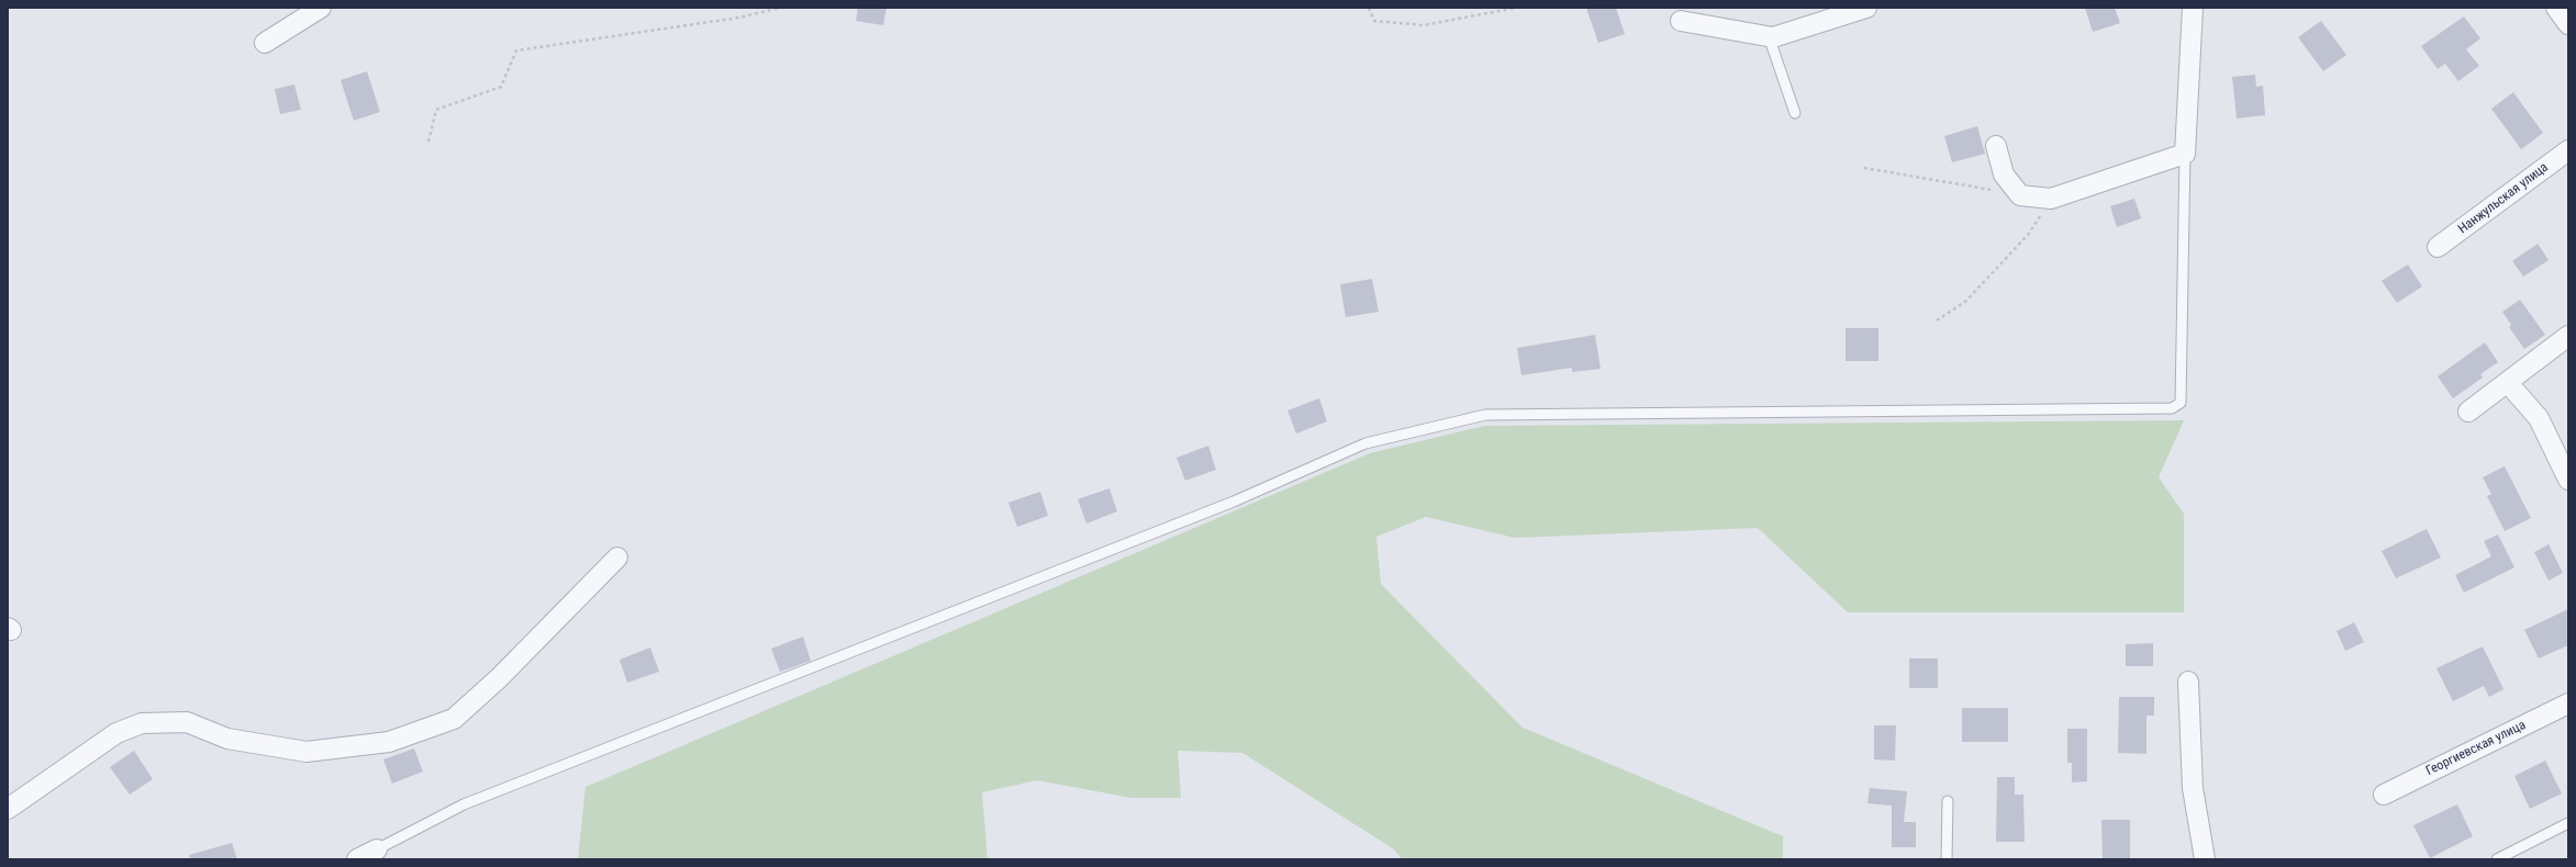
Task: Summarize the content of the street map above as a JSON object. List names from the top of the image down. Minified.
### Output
{"streets":{"street":["Нанжульская улица","Георгиевская улица"]}}
